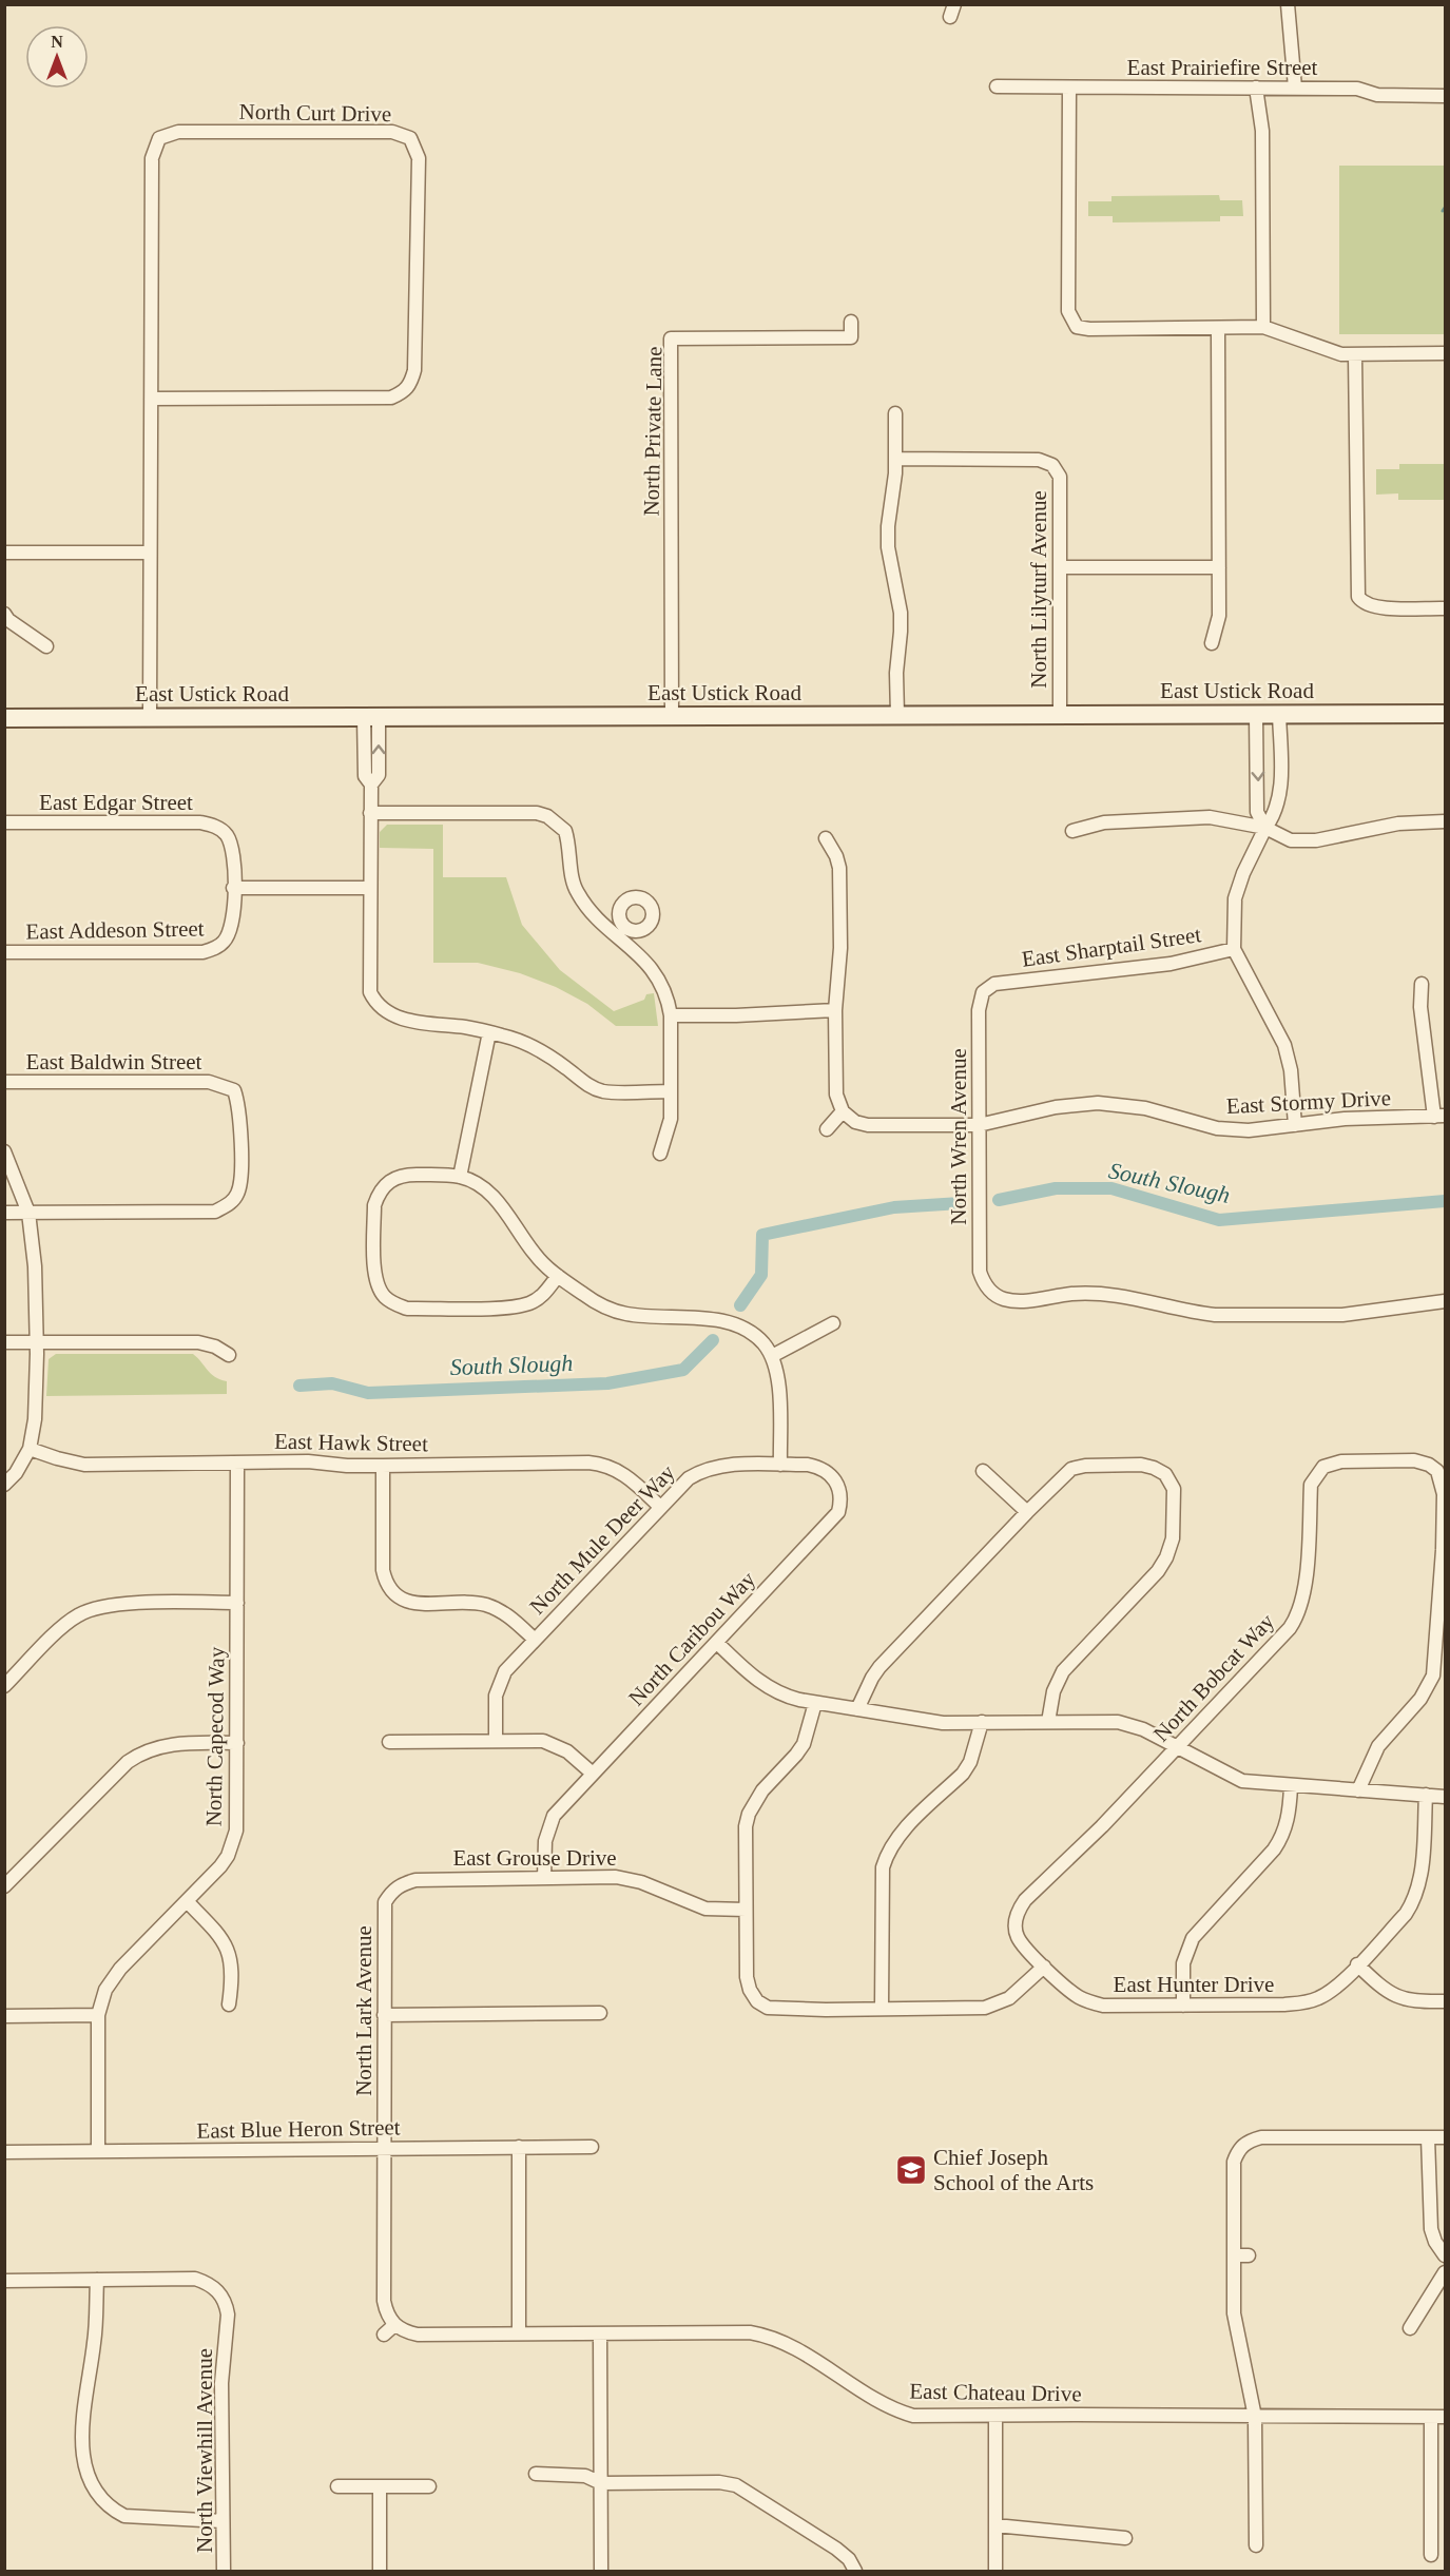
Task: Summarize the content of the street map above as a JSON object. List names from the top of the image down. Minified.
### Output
{"streets":{"main road":["East Ustick Road"],"street":["East Prairiefire Street","North Curt Drive","North Private Lane","North Lilyturf Avenue","East Edgar Street","East Addeson Street","East Sharptail Street","East Baldwin Street","East Stormy Drive","North Wren Avenue","East Hawk Street","North Mule Deer Way","North Caribou Way","North Bobcat Way","North Capecod Way","East Grouse Drive","East Hunter Drive","North Lark Avenue","East Blue Heron Street","East Chateau Drive","North Viewhill Avenue"]},"crossings":[["North Curt Drive","East Ustick Road"],["North Private Lane","East Ustick Road"],["North Lilyturf Avenue","East Ustick Road"],["East Edgar Street","East Addeson Street"],["East Sharptail Street","North Wren Avenue"],["East Stormy Drive","North Wren Avenue"],["East Hawk Street","North Mule Deer Way"],["East Hawk Street","North Capecod Way"],["North Mule Deer Way","North Caribou Way"],["North Caribou Way","East Grouse Drive"],["North Bobcat Way","East Hunter Drive"],["North Capecod Way","East Blue Heron Street"],["East Grouse Drive","North Lark Avenue"],["North Lark Avenue","East Blue Heron Street"],["North Lark Avenue","East Chateau Drive"]],"water":["South Slough"],"places":{"school or university":["Chief Joseph School of the Arts"]},"north":"top"}
